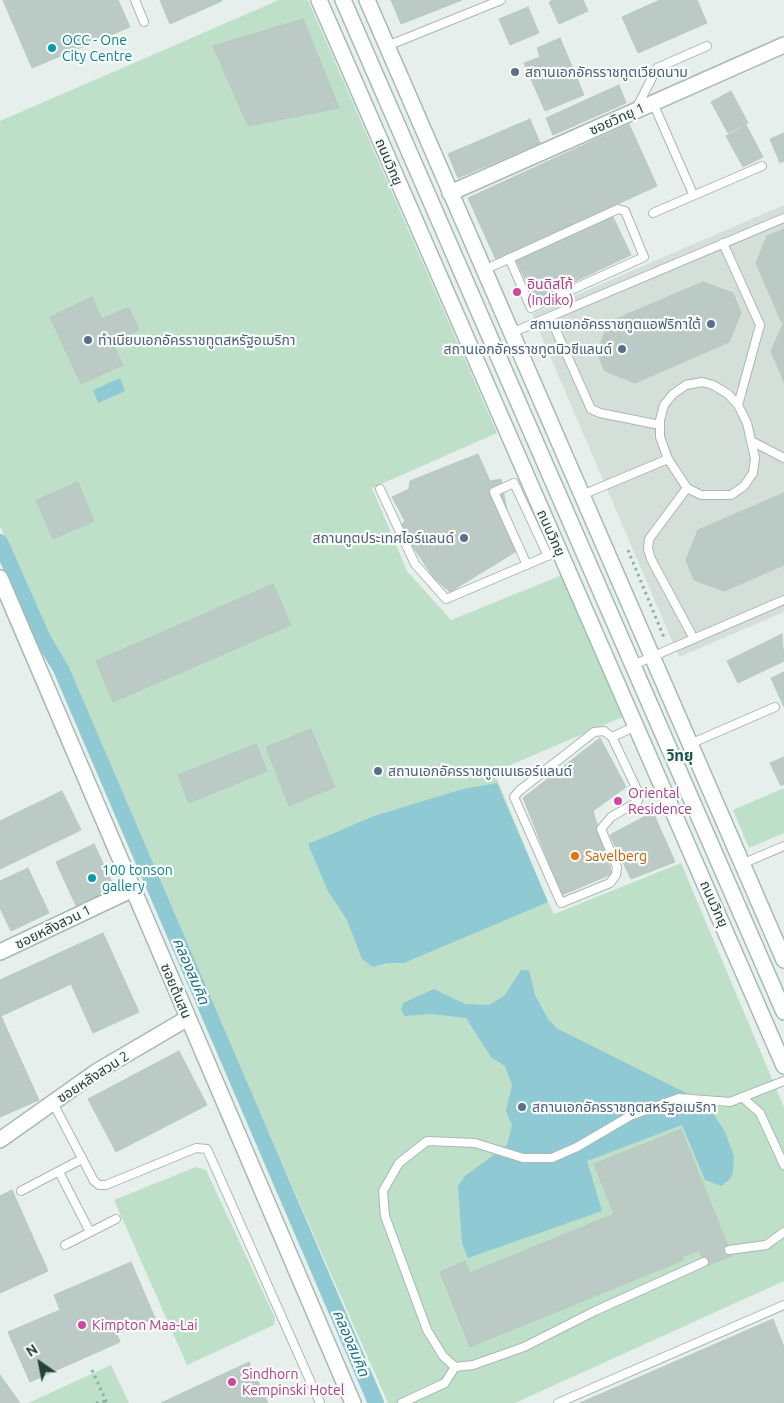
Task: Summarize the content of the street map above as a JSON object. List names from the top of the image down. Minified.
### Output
{"streets":{"main road":["ซอยวิทยุ 1","ถนนวิทยุ","ซอยหลังสวน 1","ซอยต้นสน","ซอยหลังสวน 2"]},"crossings":[["ซอยหลังสวน 1","ซอยต้นสน"],["ซอยต้นสน","ซอยหลังสวน 2"]],"districts":["วิทยุ"],"water":["คลองสมคิด"],"places":["OCC - One City Centre","สถานเอกอัครราชทูตเวียดนาม","อินดิสโก้ (Indiko)","สถานเอกอัครราชทูตแอฟริกาใต้","ทำเนียบเอกอัครราชทูตสหรัฐอเมริกา","สถานเอกอัครราชทูตนิวซีแลนด์","สถานทูตประเทศไอร์แลนด์","สถานเอกอัครราชทูตเนเธอร์แลนด์","Oriental Residence","Savelberg","100 tonson gallery","สถานเอกอัครราชทูตสหรัฐอเมริกา","Kimpton Maa-Lai","Sindhorn Kempinski Hotel"],"north":"top left"}
